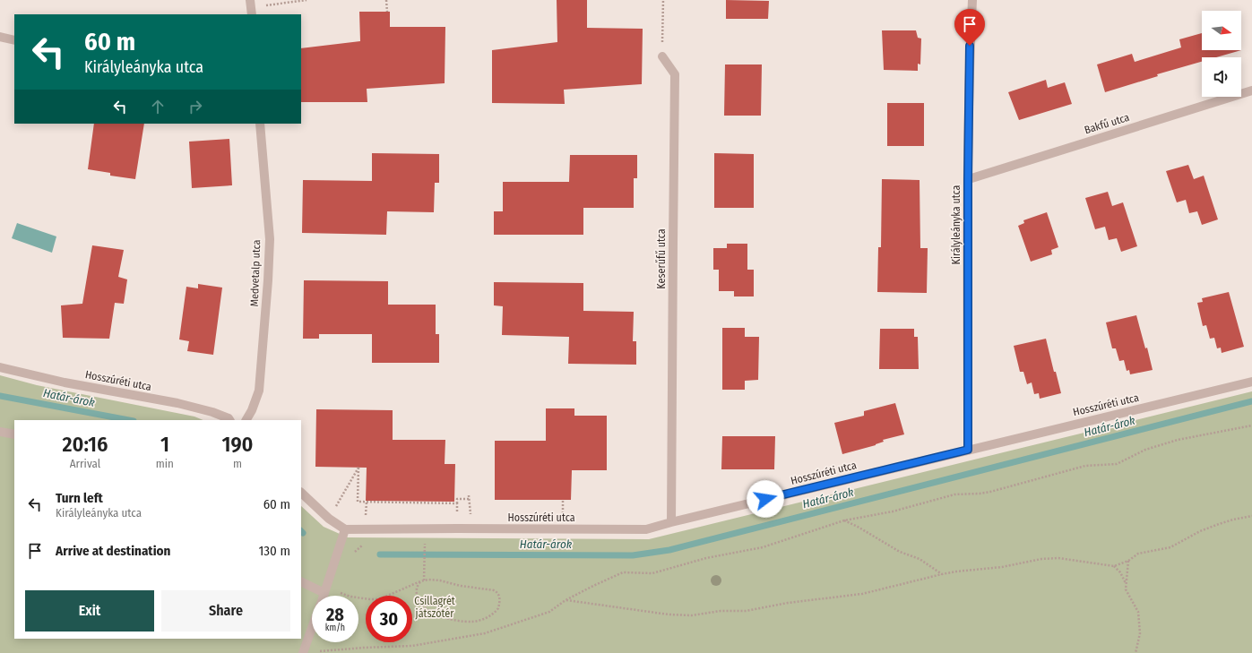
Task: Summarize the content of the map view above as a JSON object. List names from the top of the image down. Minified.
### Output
{"streets":{"street":["Bakfű utca","Királyleányka utca","Keserűfű utca","Medvetalp utca","Hosszúréti utca"]},"crossings":[["Bakfű utca","Királyleányka utca"],["Királyleányka utca","Hosszúréti utca"],["Keserűfű utca","Hosszúréti utca"]],"water":["Határ-árok"],"parks":["Csillagrét játszótér"],"north":"right","page":{"turn":["60 m","Királyleányka utca"],"eta":["20:16","Arrival","1","min","190","m"],"list":[{"name":"Turn left","note":"Királyleányka utca","value":"60 m"},{"name":"Arrive at destination","value":"130 m"}],"buttons":["Exit","Share"],"speed":"28 km/h","limit":"30"}}
